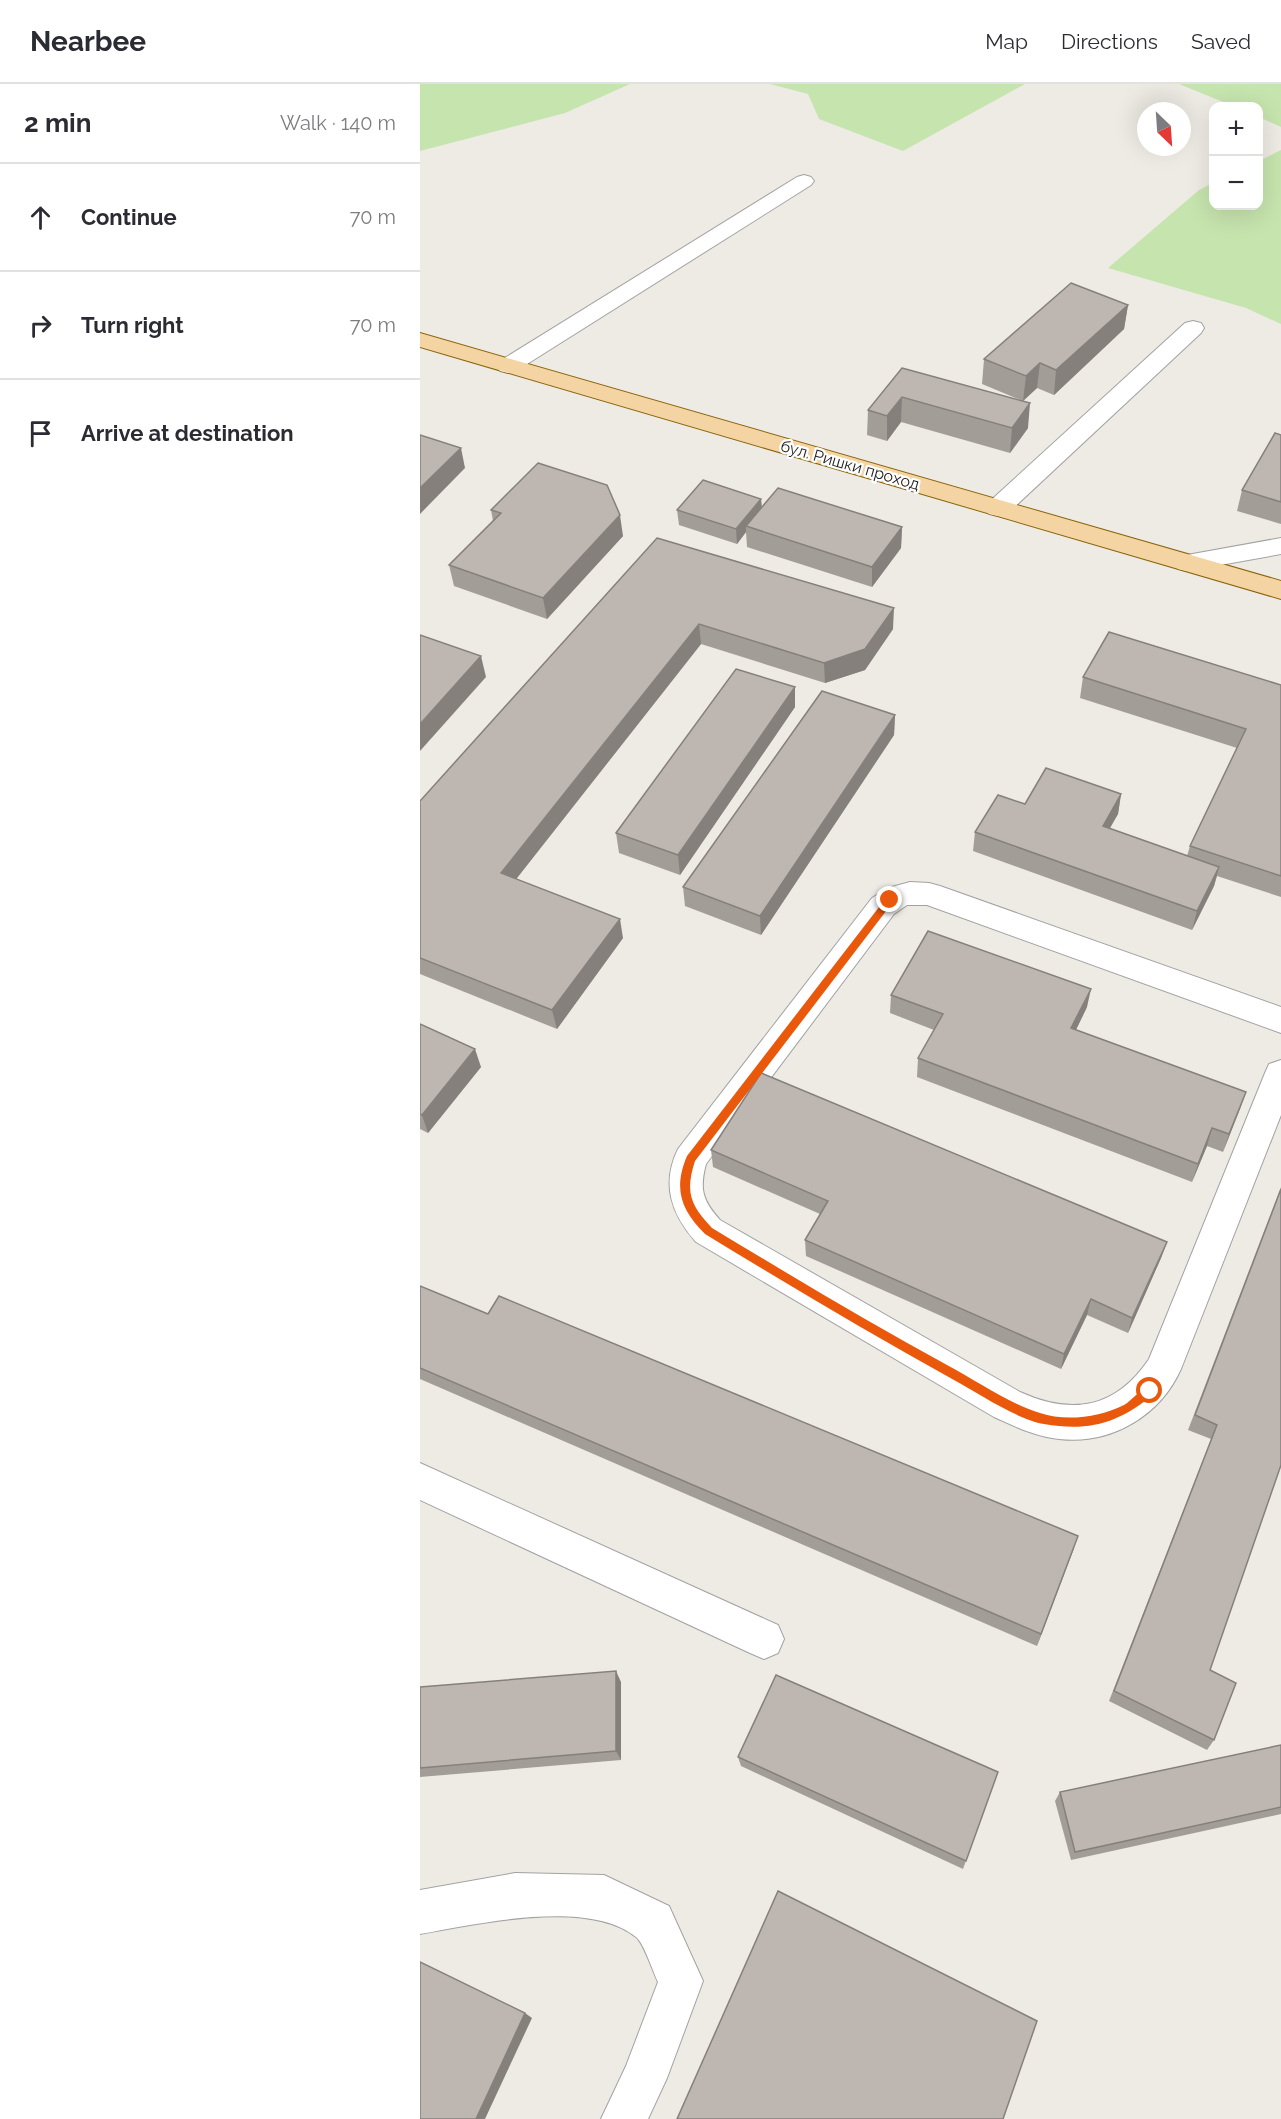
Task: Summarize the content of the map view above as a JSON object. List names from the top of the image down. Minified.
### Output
{"streets":{"main road":["бул. Ришки проход"]},"north":"bottom right","page":{"header":"Nearbee","nav":["Map","Directions","Saved"],"heading":["2 min","Walk · 140 m"],"map_buttons":["+","−"],"list":[["Continue","70 m"],["Turn right","70 m"],"Arrive at destination"]}}
